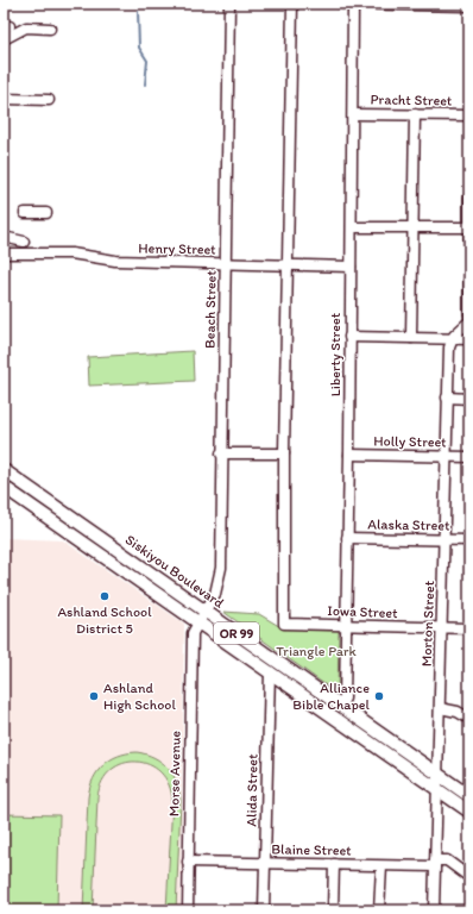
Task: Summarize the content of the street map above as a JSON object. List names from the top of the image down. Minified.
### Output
{"streets":{"main road":["Siskiyou Boulevard","OR 99"],"street":["Pracht Street","Henry Street","Beach Street","Liberty Street","Holly Street","Alaska Street","Iowa Street","Morton Street","Morse Avenue","Alida Street","Blaine Street"]},"crossings":[["Pracht Street","Liberty Street"],["Henry Street","Beach Street"],["Henry Street","Liberty Street"],["Beach Street","Siskiyou Boulevard"],["Beach Street","Morse Avenue"],["Liberty Street","Holly Street"],["Liberty Street","Alaska Street"],["Liberty Street","Siskiyou Boulevard"],["Liberty Street","Iowa Street"],["Holly Street","Morton Street"],["Alaska Street","Morton Street"],["Siskiyou Boulevard","Morton Street"],["Siskiyou Boulevard","Morse Avenue"],["Siskiyou Boulevard","Alida Street"],["Iowa Street","Morton Street"],["Morton Street","Blaine Street"],["Morse Avenue","Blaine Street"],["Alida Street","Blaine Street"]],"parks":["Triangle Park"],"places":["Ashland School District 5","Ashland High School","Alliance Bible Chapel"]}
